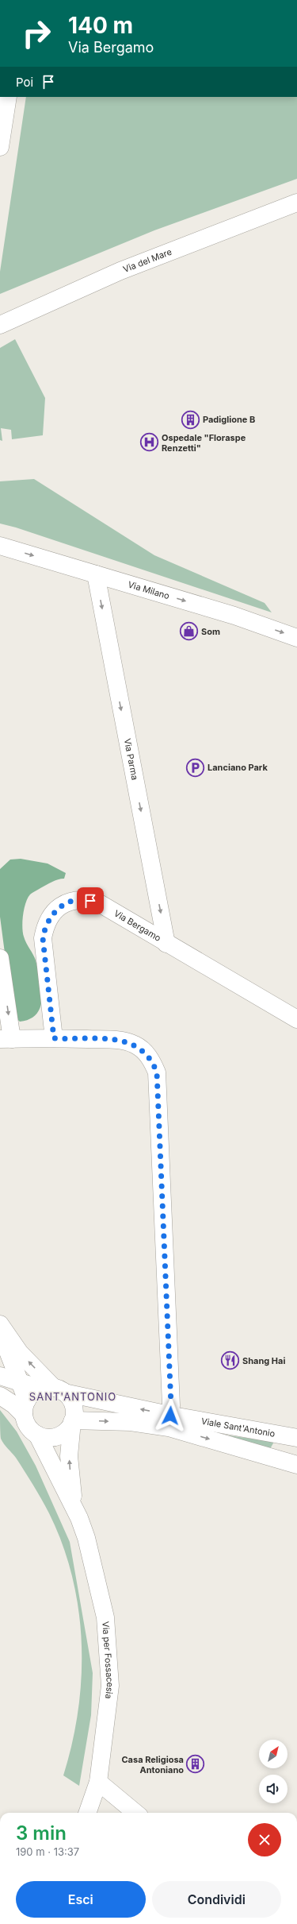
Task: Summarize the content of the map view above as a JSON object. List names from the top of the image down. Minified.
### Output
{"streets":{"street":["Via del Mare","Via Milano","Via Parma","Via Bergamo","Viale Sant'Antonio","Via per Fossacesia"]},"crossings":[["Via Milano","Via Parma"],["Via Parma","Via Bergamo"],["Viale Sant'Antonio","Via per Fossacesia"]],"one_way":["Via Milano","Via Parma"],"districts":["SANT'ANTONIO"],"places":{"building":["Padiglione B","Casa Religiosa Antoniano"],"hospital":["Ospedale \"Floraspe Renzetti\""],"shop":["Som"],"parking":["Lanciano Park"],"restaurant":["Shang Hai"]},"north":"top right","page":{"turn":["140 m","Via Bergamo"],"then":"Poi","heading":["3 min","190 m · 13:37"],"buttons":["Esci","Condividi"]}}
